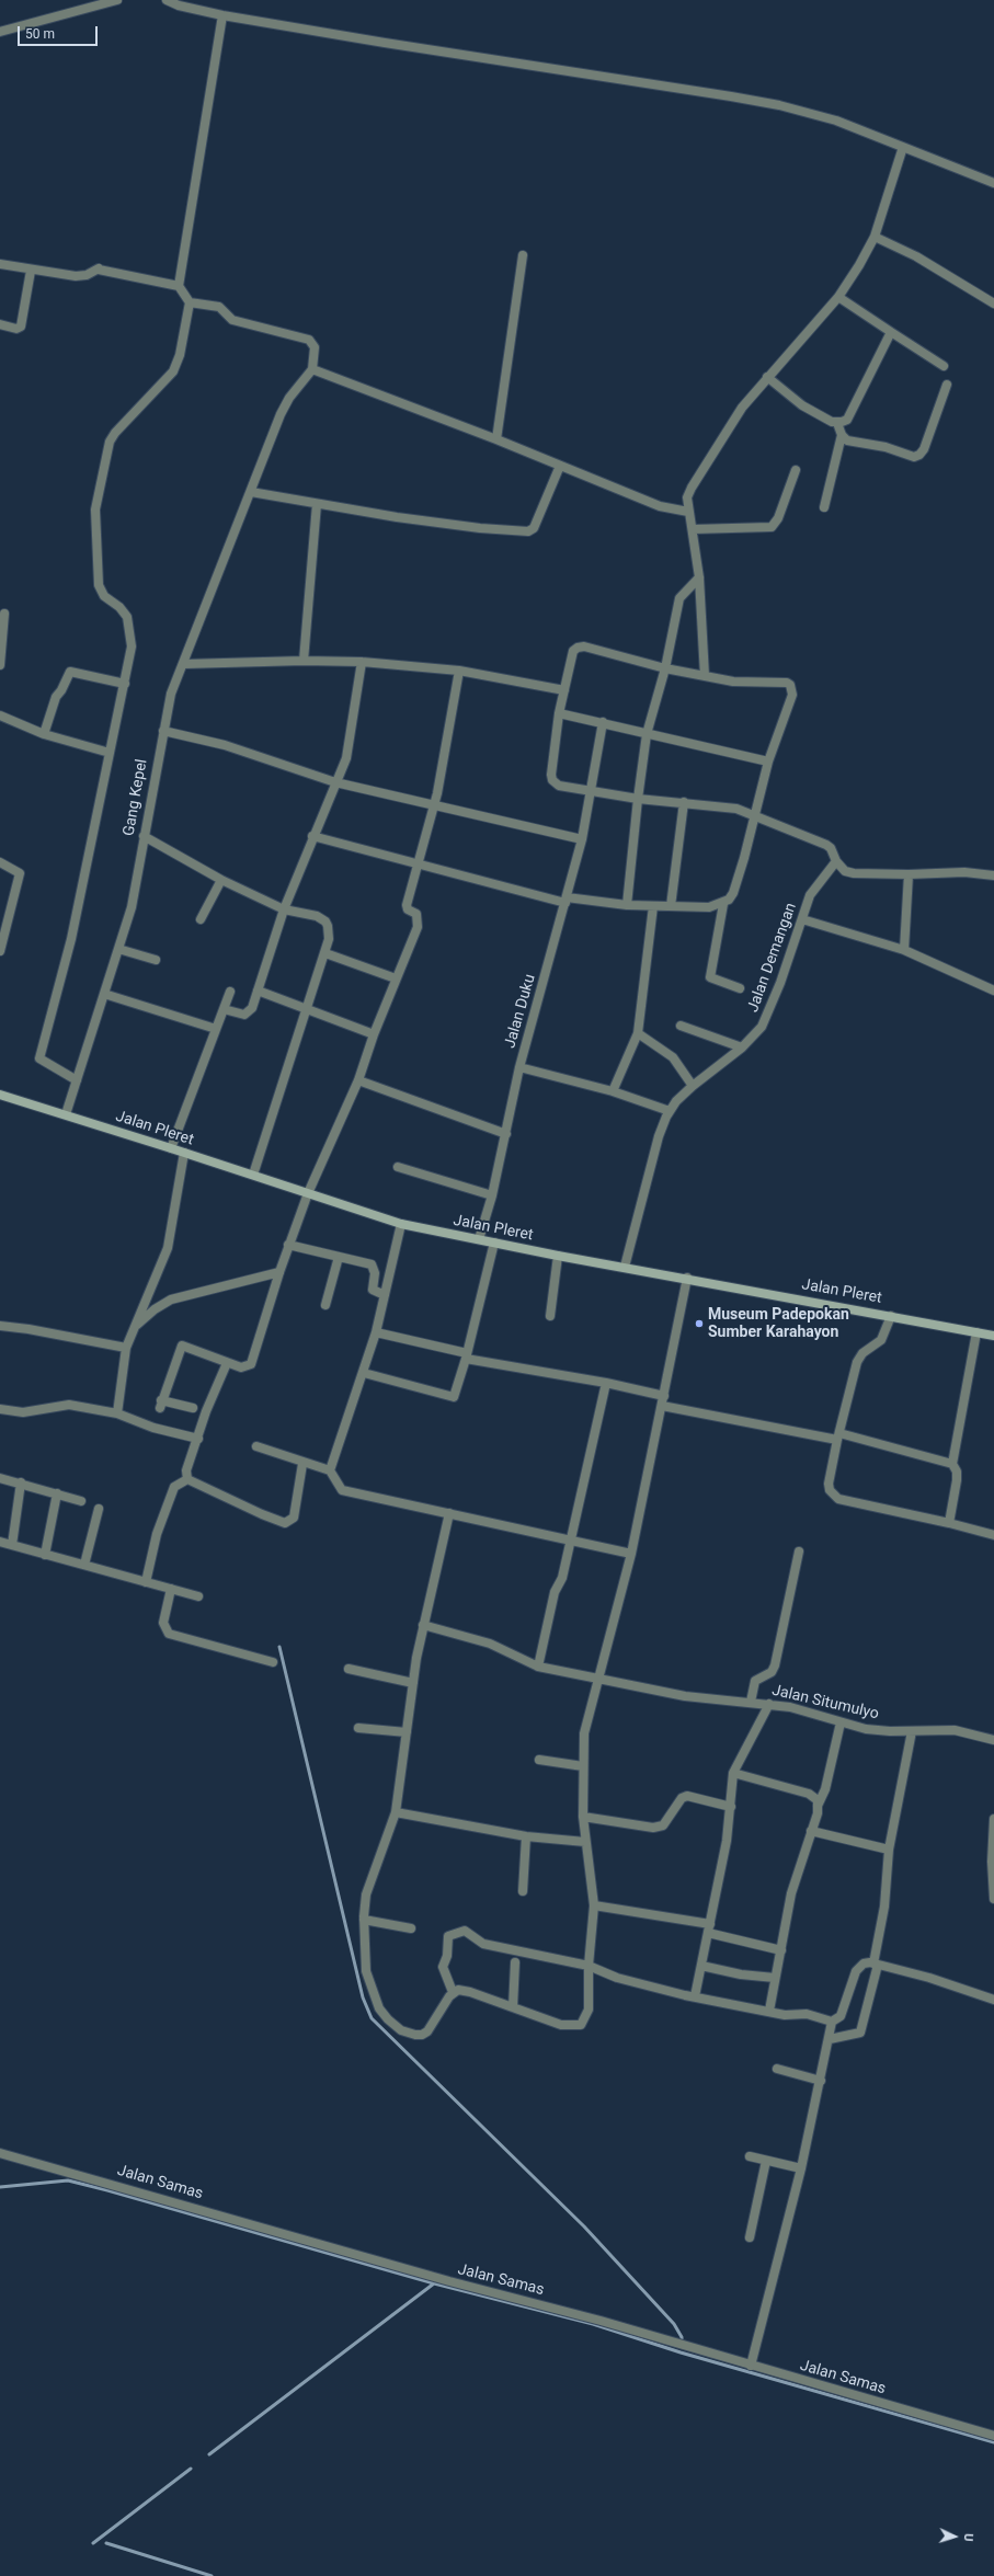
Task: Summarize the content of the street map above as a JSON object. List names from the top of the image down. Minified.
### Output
{"streets":{"main road":["Jalan Pleret"],"street":["Gang Kepel","Jalan Demangan","Jalan Duku","Jalan Situmulyo","Jalan Samas"]},"crossings":[["Gang Kepel","Jalan Pleret"],["Jalan Demangan","Jalan Pleret"],["Jalan Duku","Jalan Pleret"]],"places":["Museum Padepokan Sumber Karahayon"],"scale_bar":"50 m","north":"right"}
